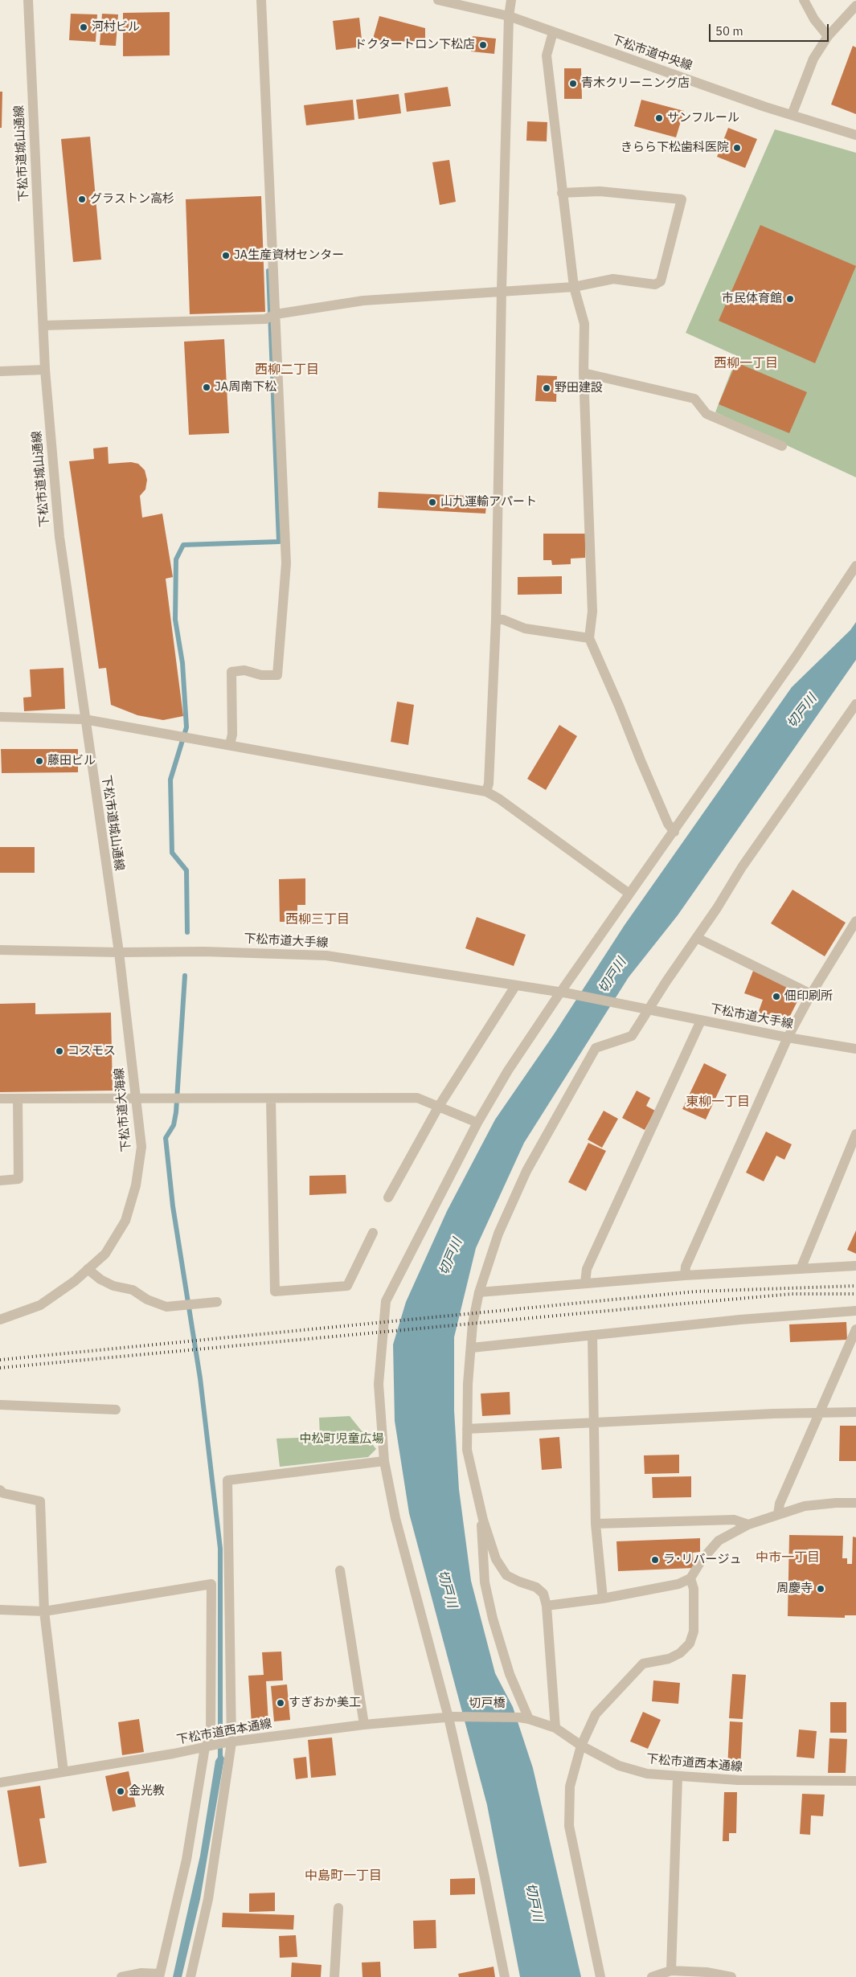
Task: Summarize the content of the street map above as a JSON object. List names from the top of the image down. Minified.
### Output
{"streets":{"street":["下松市道中央線","下松市道城山通線","下松市道大手線","下松市道大海線","切戸橋","下松市道西本通線"]},"crossings":[["下松市道城山通線","下松市道大手線"],["下松市道城山通線","下松市道大海線"],["下松市道大手線","下松市道大海線"],["切戸橋","下松市道西本通線"]],"districts":["西柳一丁目","西柳二丁目","西柳三丁目","東柳一丁目","中市一丁目","中島町一丁目"],"water":["切戸川"],"parks":["中松町児童広場"],"places":["河村ビル","ドクタートロン下松店","青木クリーニング店","サンフルール","きらら下松歯科医院","グラストン高杉","JA生産資材センター","市民体育館","JA周南下松","野田建設","山九運輸アパート","藤田ビル","佃印刷所","コスモス","ラ･リバージュ","周慶寺","すぎおか美工","金光教"],"scale_bar":"50 m"}
